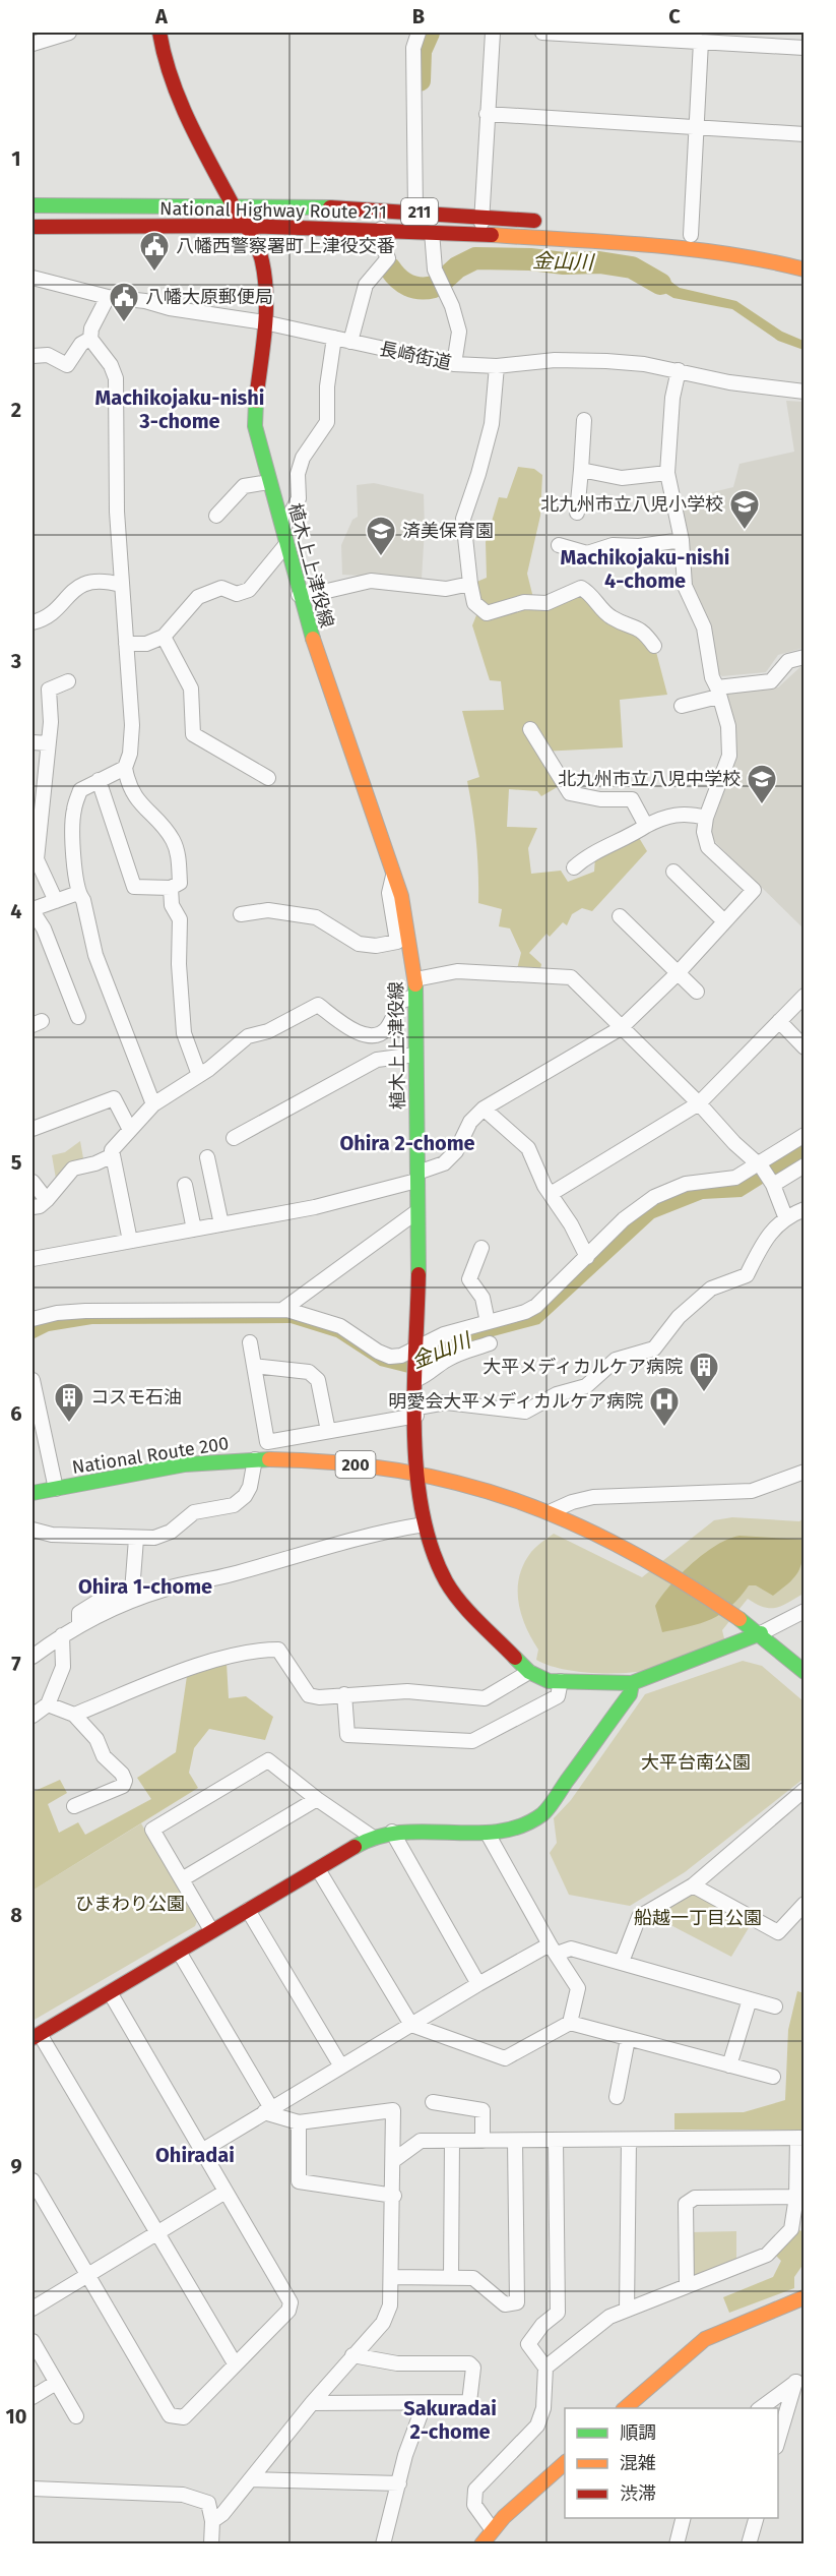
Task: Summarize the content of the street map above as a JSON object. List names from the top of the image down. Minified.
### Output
{"streets":{"main road":["National Highway Route 211","211","植木上上津役線","National Route 200","200"],"street":["長崎街道"]},"crossings":[["National Highway Route 211","植木上上津役線"],["長崎街道","植木上上津役線"],["植木上上津役線","National Route 200"]],"districts":["Machikojaku-nishi 3-chome","Machikojaku-nishi 4-chome","Ohira 2-chome","Ohira 1-chome","Ohiradai","Sakuradai 2-chome"],"water":["金山川"],"parks":["大平台南公園","ひまわり公園","船越一丁目公園"],"places":{"public building":["八幡西警察署町上津役交番","八幡大原郵便局"],"school or university":["北九州市立八児小学校","済美保育園","北九州市立八児中学校"],"building":["大平メディカルケア病院","コスモ石油"],"hospital":["明愛会大平メディカルケア病院"]},"legend":["順調","混雑","渋滞"],"grid":{"columns":["A","B","C"],"rows":["1","2","3","4","5","6","7","8","9","10"]}}
